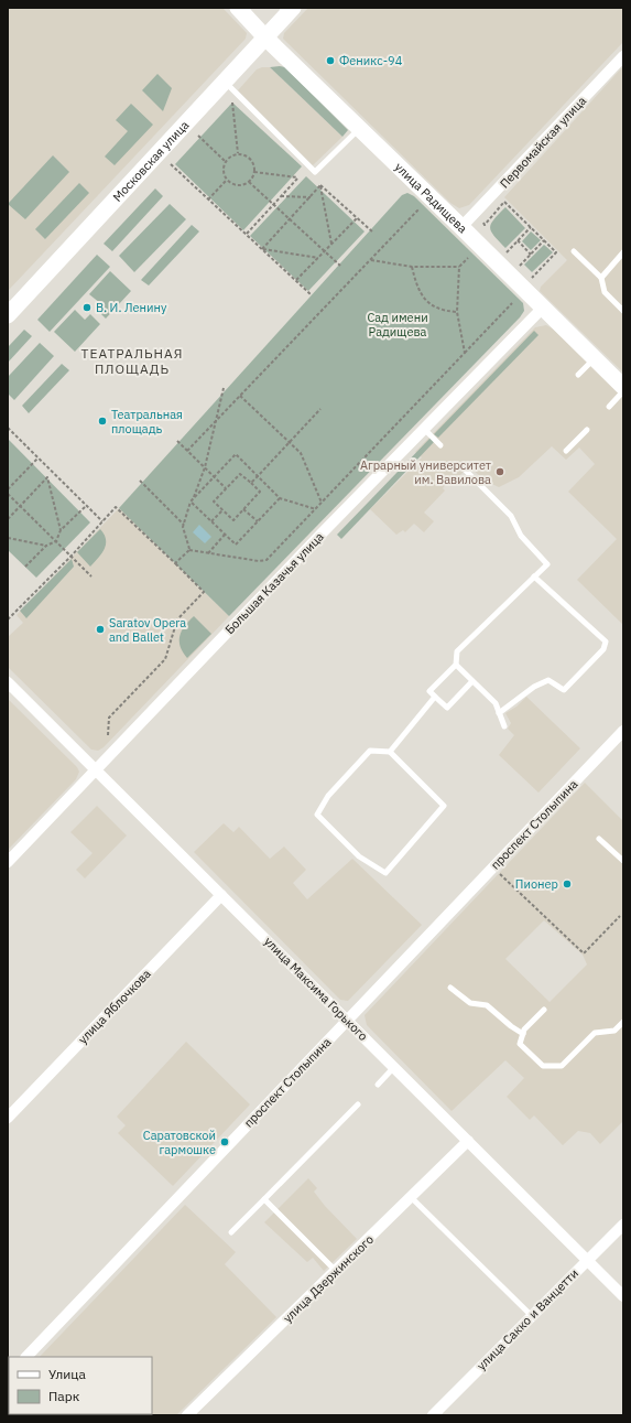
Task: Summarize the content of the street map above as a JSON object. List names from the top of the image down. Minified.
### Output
{"streets":{"street":["Первомайская улица","Московская улица","улица Радищева","Большая Казачья улица","проспект Столыпина","улица Максима Горького","улица Яблочкова","улица Дзержинского","улица Сакко и Ванцетти"]},"crossings":[["Первомайская улица","улица Радищева"],["Московская улица","улица Радищева"],["улица Радищева","Большая Казачья улица"],["Большая Казачья улица","улица Максима Горького"],["проспект Столыпина","улица Максима Горького"],["улица Максима Горького","улица Яблочкова"],["улица Максима Горького","улица Дзержинского"],["улица Максима Горького","улица Сакко и Ванцетти"]],"districts":["ТЕАТРАЛЬНАЯ ПЛОЩАДЬ"],"parks":["Сад имени Радищева"],"places":["Феникс-94","В. И. Ленину","Театральная площадь","Аграрный университет им. Вавилова","Saratov Opera and Ballet","Пионер","Саратовской гармошке"],"legend":["Улица","Парк"]}
